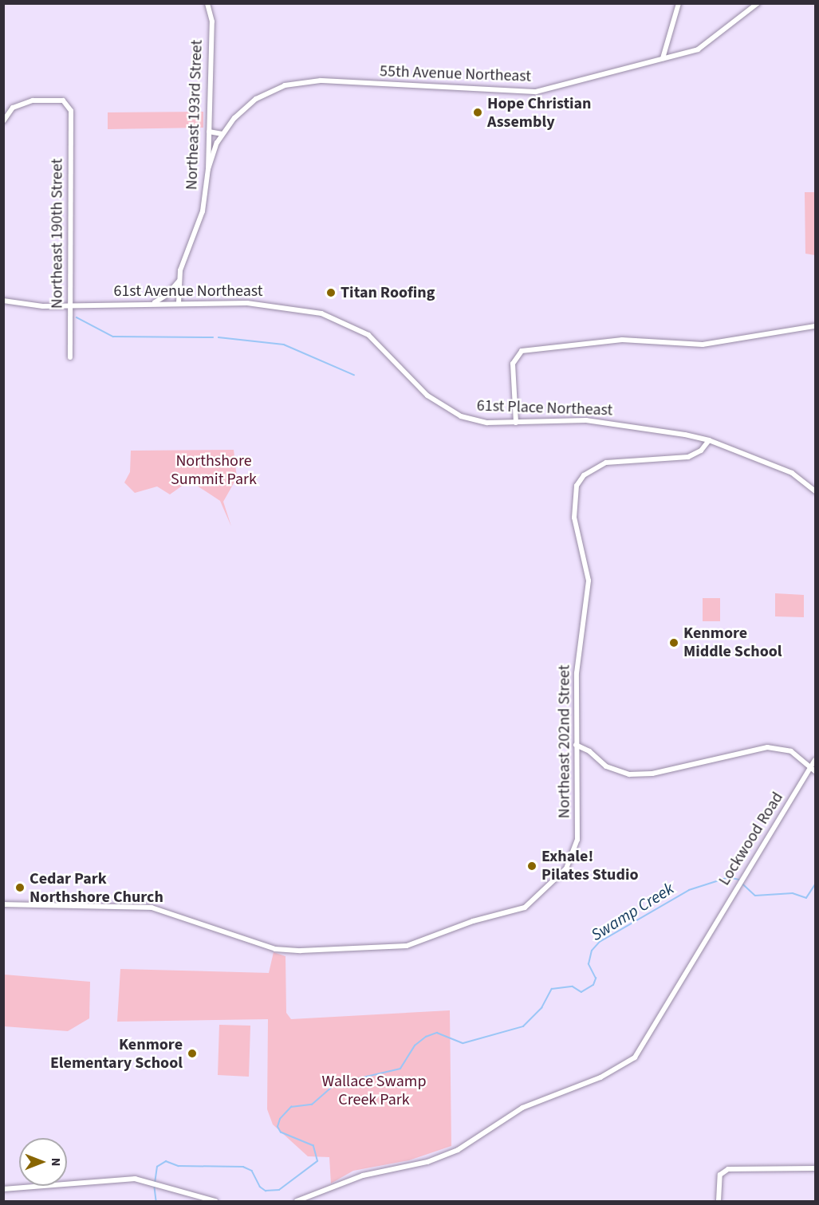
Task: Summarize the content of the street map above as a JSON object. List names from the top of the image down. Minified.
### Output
{"streets":{"street":["55th Avenue Northeast","Northeast 193rd Street","Northeast 190th Street","61st Avenue Northeast","61st Place Northeast","Northeast 202nd Street","Lockwood Road"]},"crossings":[["55th Avenue Northeast","Northeast 193rd Street"],["Northeast 193rd Street","61st Avenue Northeast"],["Northeast 190th Street","61st Avenue Northeast"],["61st Avenue Northeast","61st Place Northeast"],["61st Place Northeast","Northeast 202nd Street"]],"water":["Swamp Creek"],"parks":["Northshore Summit Park","Wallace Swamp Creek Park"],"places":["Hope Christian Assembly","Titan Roofing","Kenmore Middle School","Exhale! Pilates Studio","Cedar Park Northshore Church","Kenmore Elementary School"],"north":"right"}
